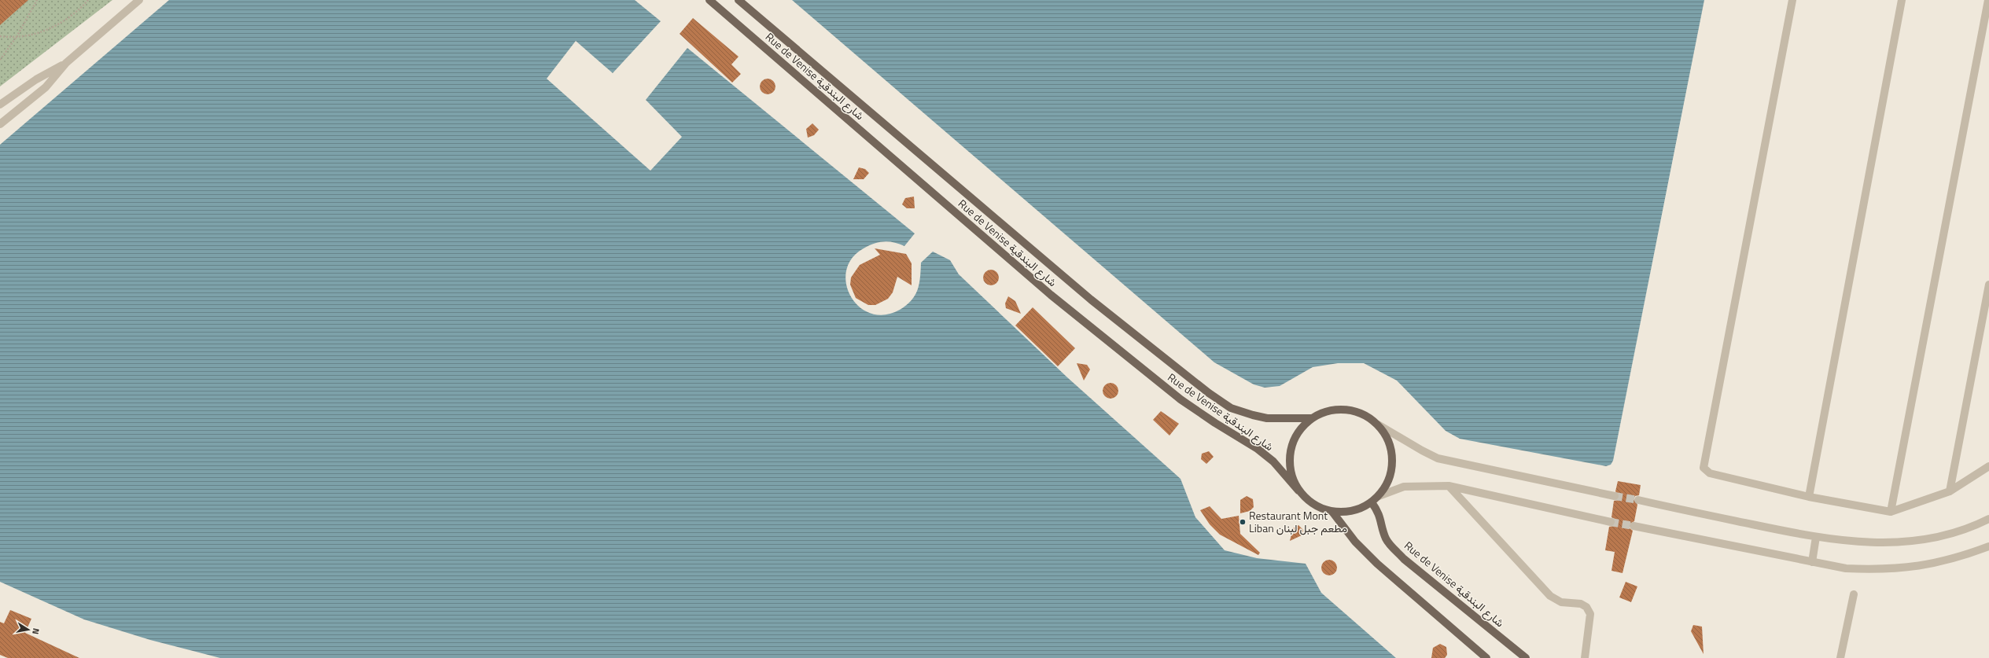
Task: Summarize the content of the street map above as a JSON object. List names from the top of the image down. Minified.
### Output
{"streets":{"main road":["Rue de Venise شارع البندقية"]},"places":["Restaurant Mont Liban مطعم جبل لبنان"],"north":"right"}
